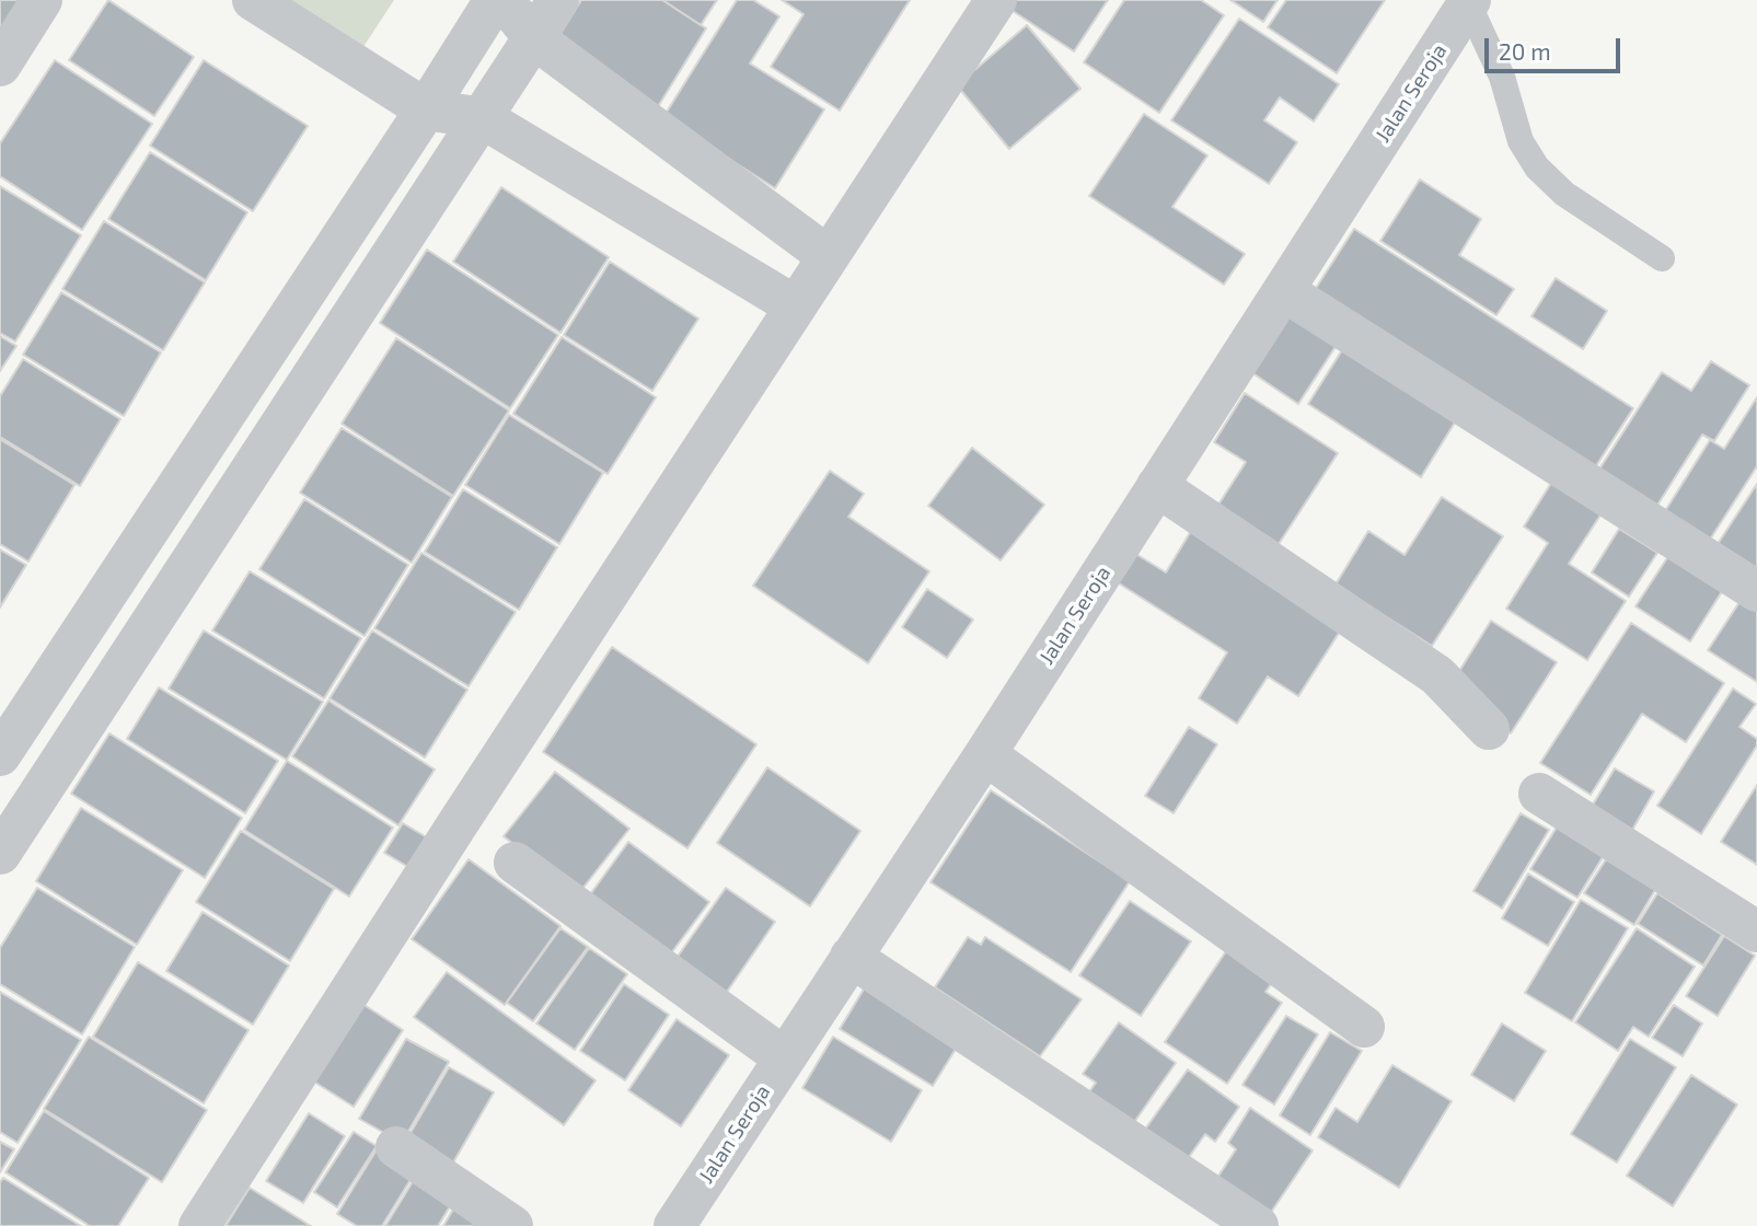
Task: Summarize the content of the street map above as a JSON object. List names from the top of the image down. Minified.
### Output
{"streets":{"street":["Jalan Seroja"]},"scale_bar":"20 m"}
